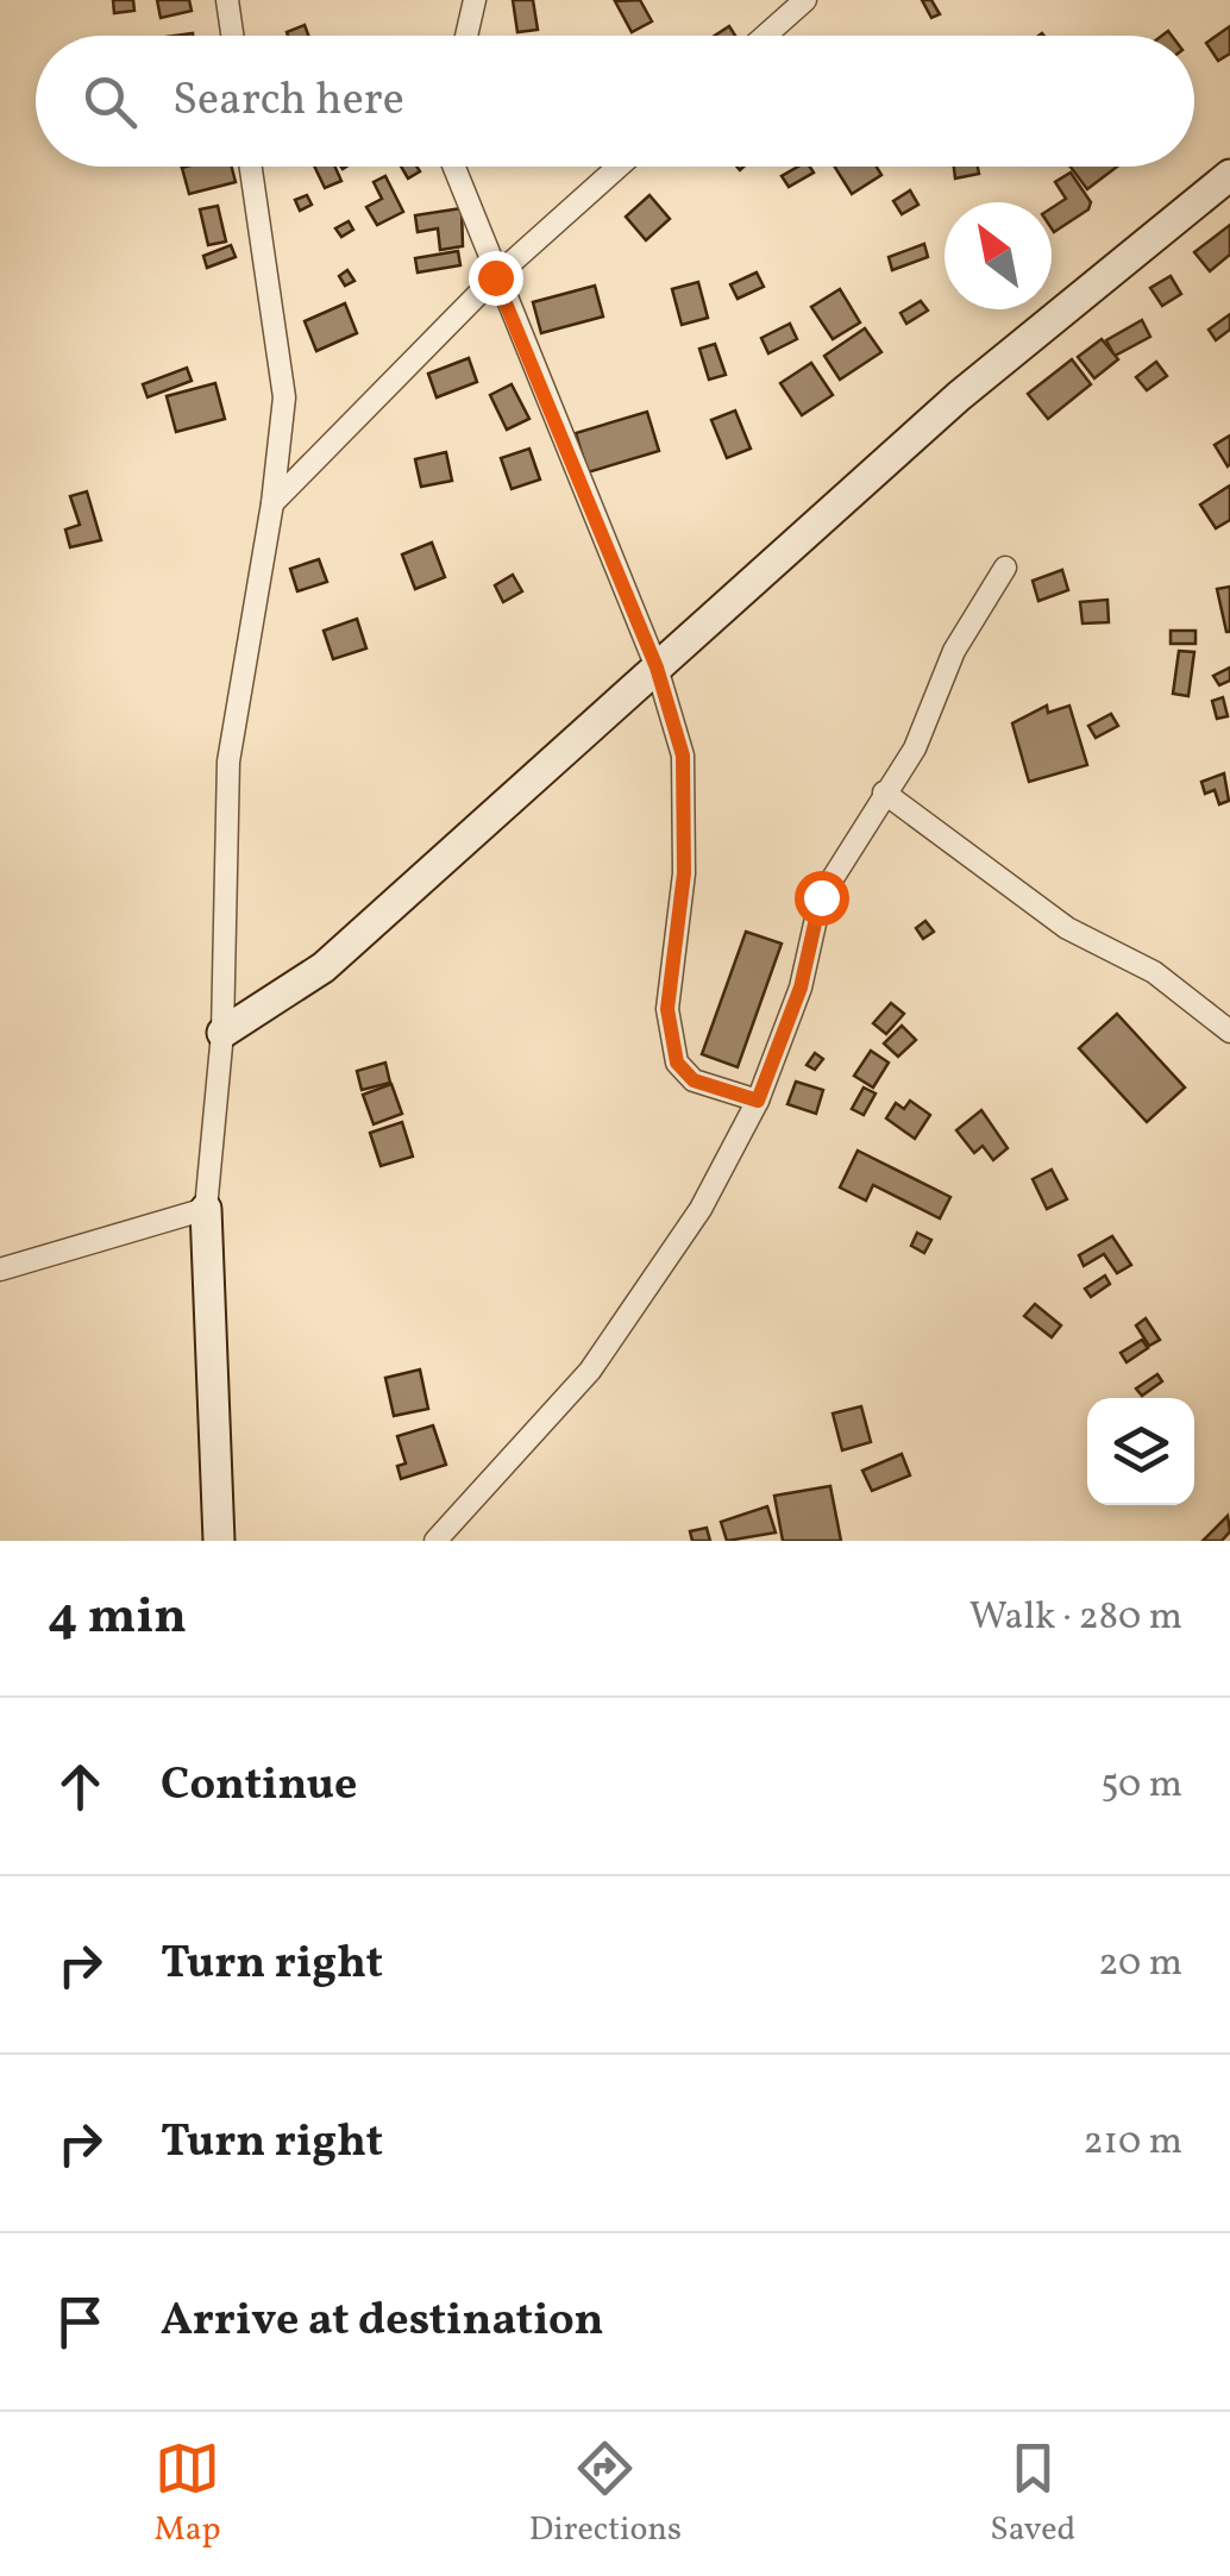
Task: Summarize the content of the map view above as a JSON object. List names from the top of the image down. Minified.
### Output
{"north":"top left","page":{"search":"Search here","heading":["4 min","Walk · 280 m"],"list":[["Continue","50 m"],["Turn right","20 m"],["Turn right","210 m"],"Arrive at destination"],"nav":["Map","Directions","Saved"]}}
